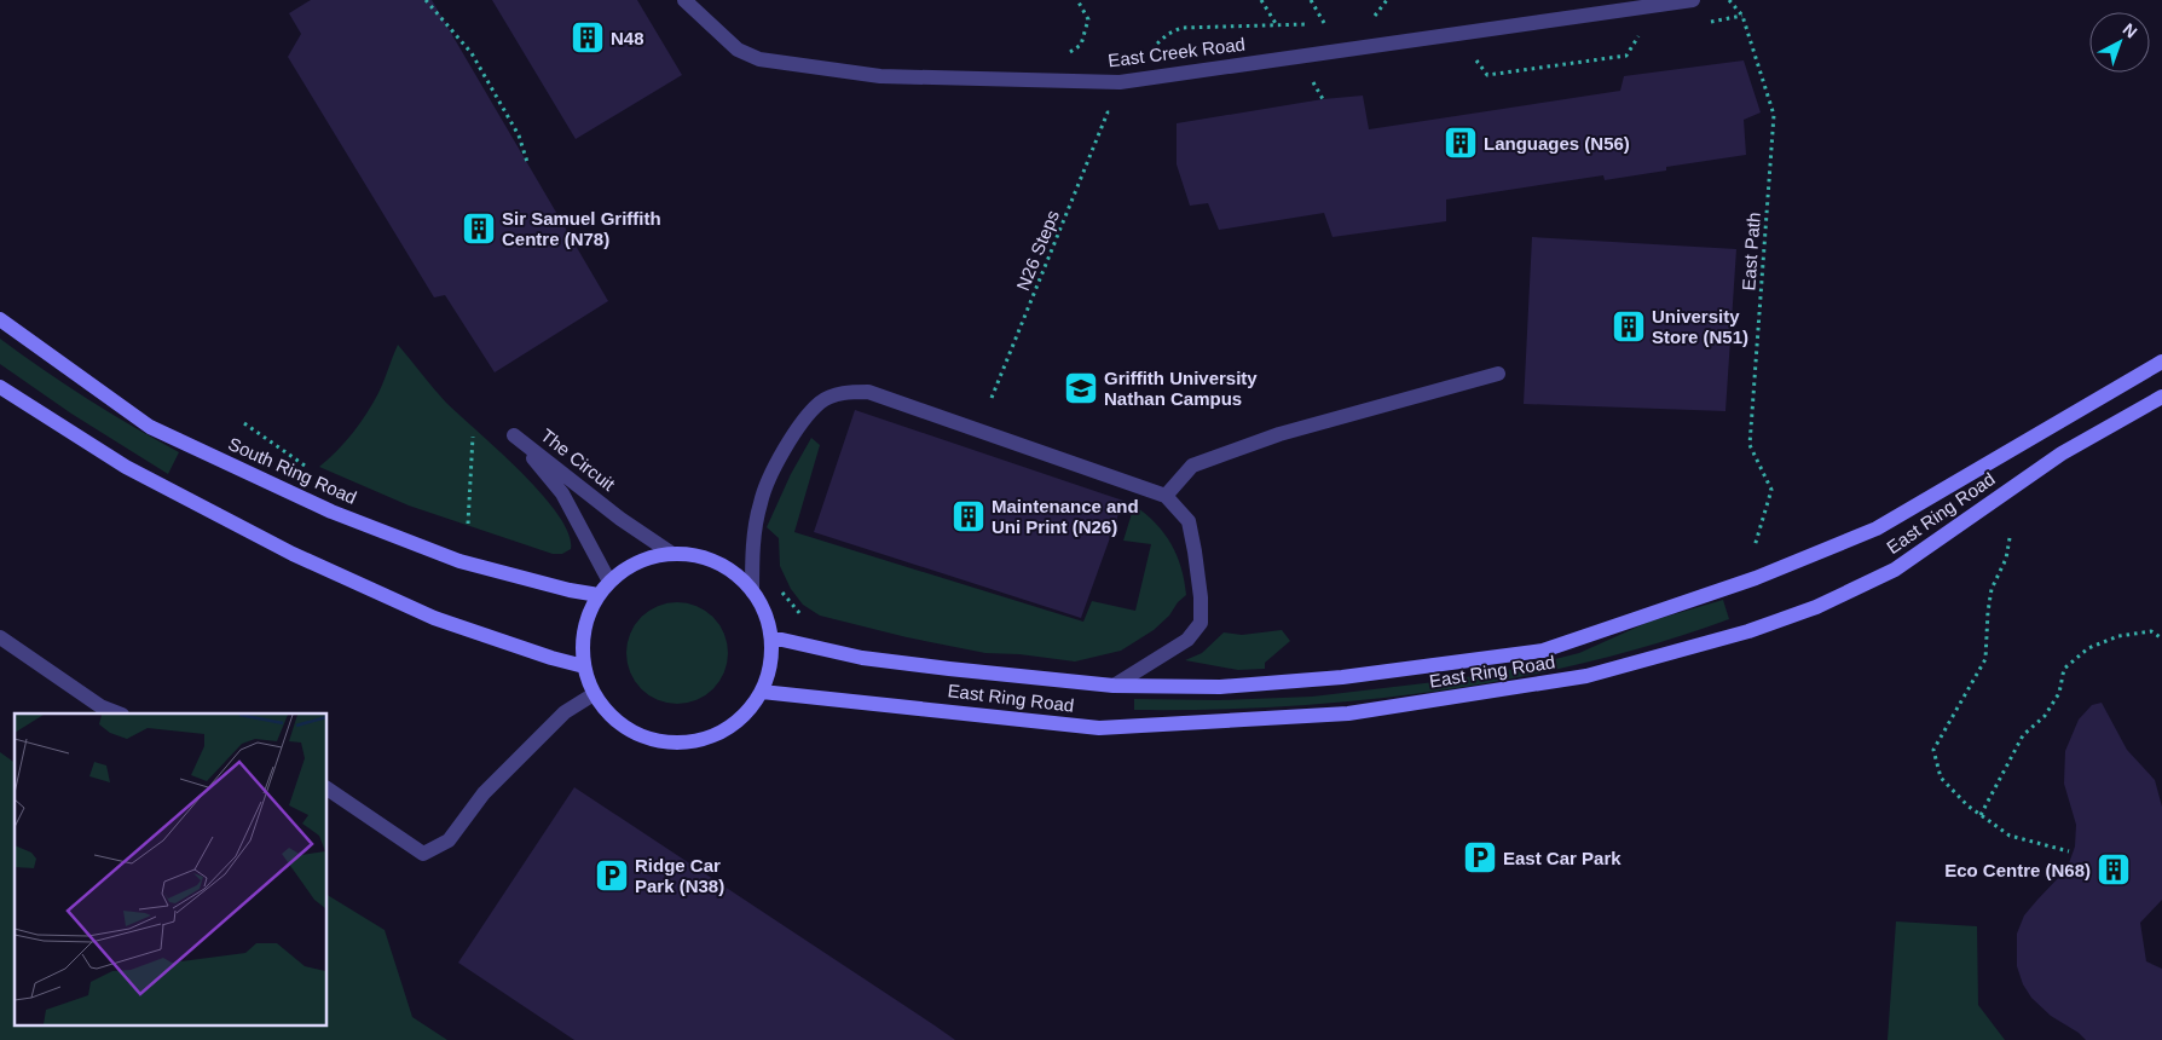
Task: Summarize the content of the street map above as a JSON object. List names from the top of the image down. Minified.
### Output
{"streets":{"street":["East Creek Road","The Circuit","South Ring Road","East Ring Road"],"path":["N26 Steps","East Path"]},"crossings":[["East Path","East Ring Road"],["The Circuit","South Ring Road"],["The Circuit","East Ring Road"],["South Ring Road","East Ring Road"]],"places":{"building":["N48","Languages (N56)","Sir Samuel Griffith Centre (N78)","University Store (N51)","Maintenance and Uni Print (N26)","Eco Centre (N68)"],"school or university":["Griffith University Nathan Campus"],"parking":["East Car Park","Ridge Car Park (N38)"]},"north":"top right"}
